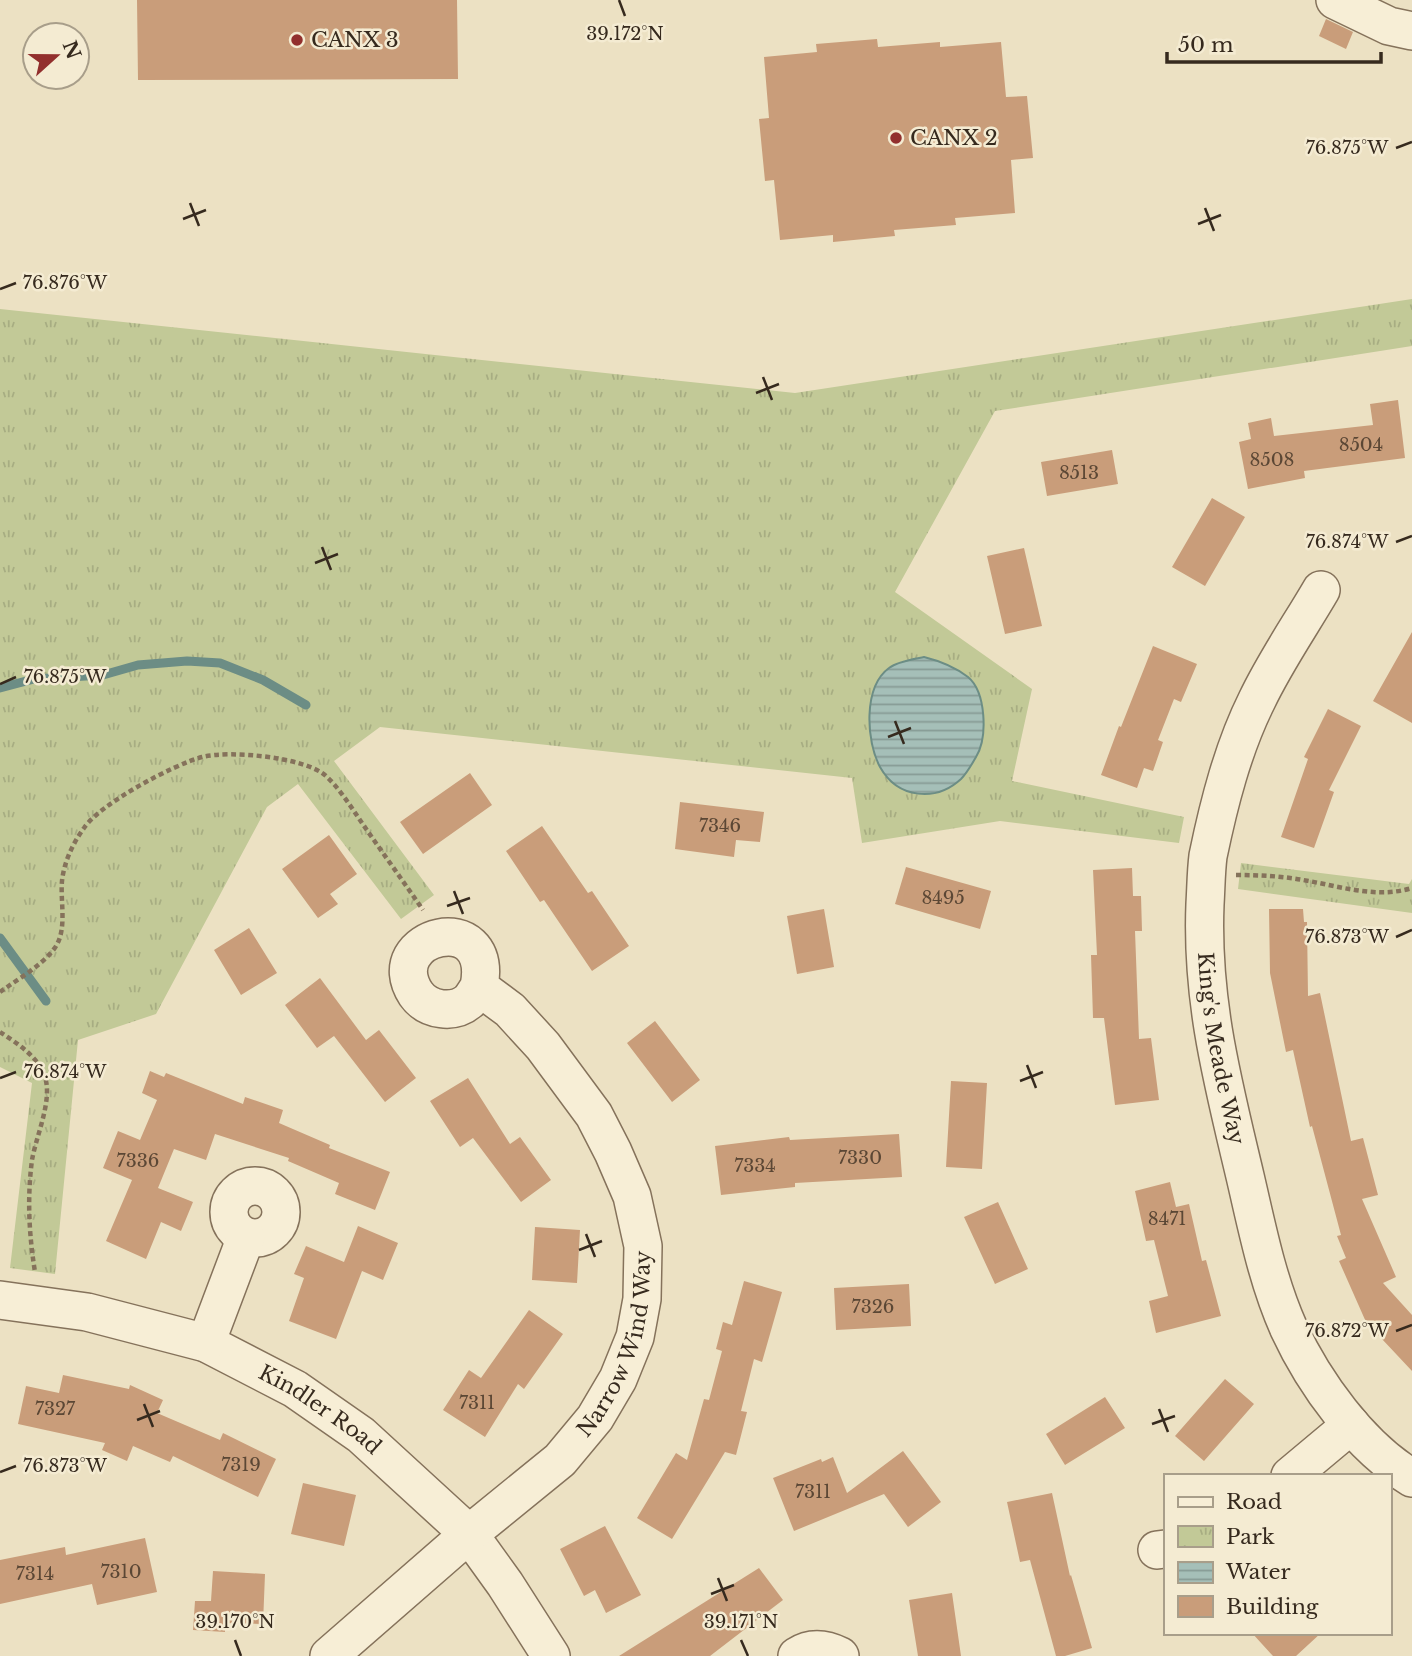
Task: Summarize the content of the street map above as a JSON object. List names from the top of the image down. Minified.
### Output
{"streets":{"street":["King's Meade Way","Narrow Wind Way","Kindler Road"]},"crossings":[["Narrow Wind Way","Kindler Road"]],"places":["CANX 3","CANX 2"],"house_numbers":["8504","8508","8513","7346","8495","7330","7336","7334","8471","7326","7311","7327","7319","7311","7310","7314"],"legend":["Road","Park","Water","Building"],"scale_bar":"50 m","north":"right","coordinates":["39.172°N","76.875°W","76.876°W","76.874°W","76.873°W","76.872°W","39.170°N","39.171°N"]}
